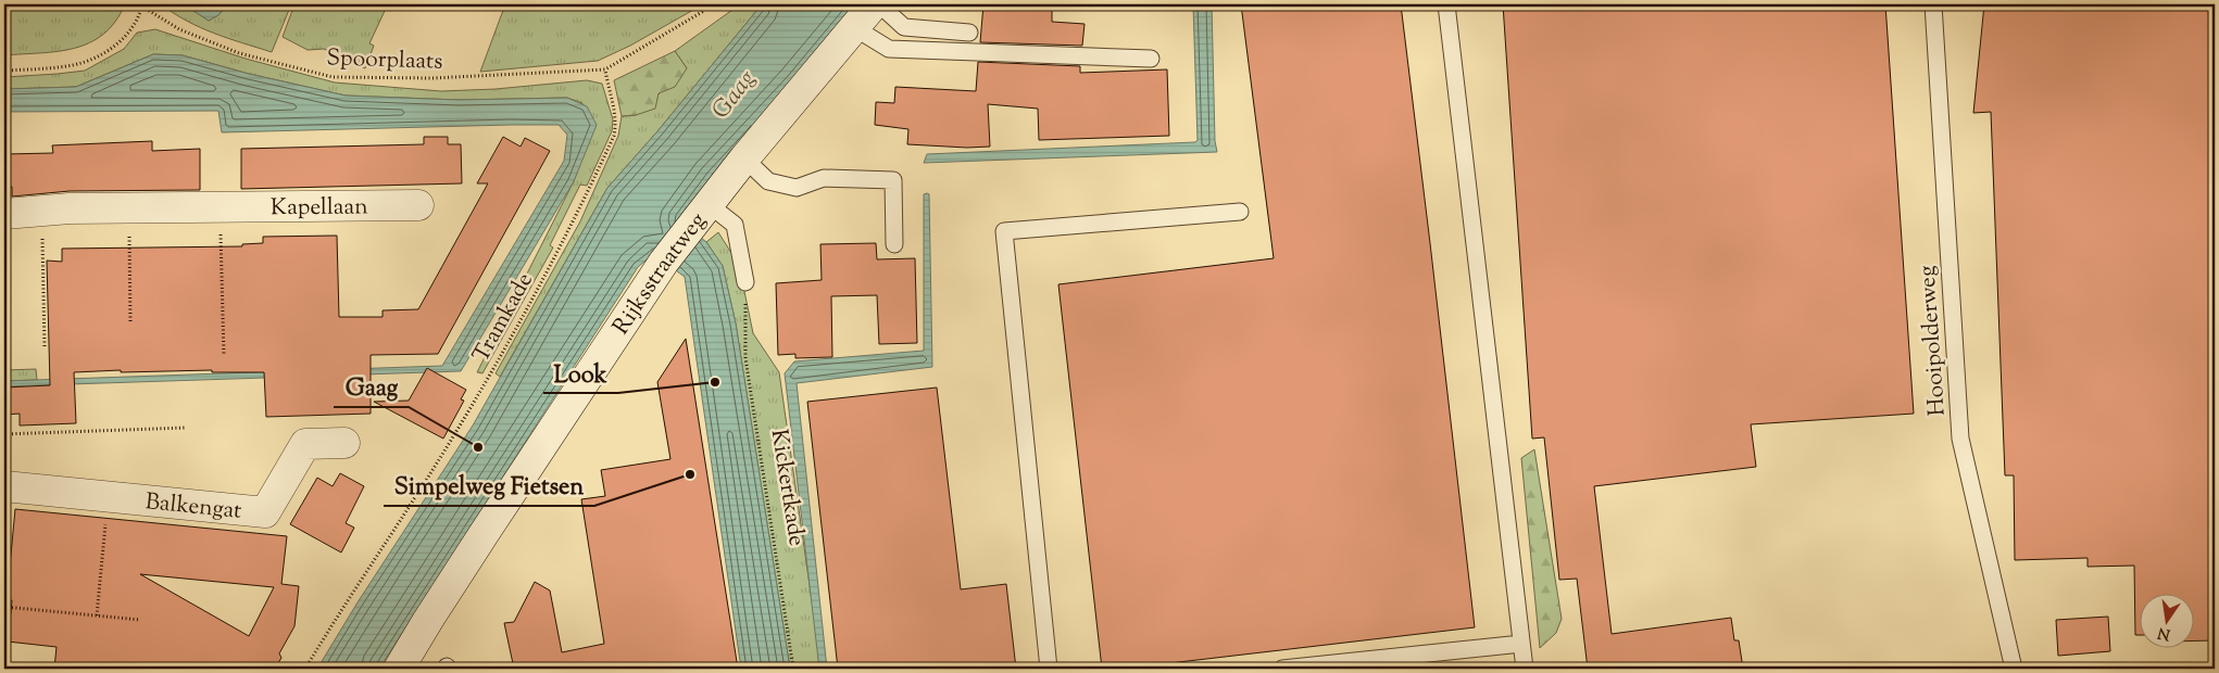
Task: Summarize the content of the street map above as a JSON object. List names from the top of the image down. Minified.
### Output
{"streets":{"street":["Kapellaan","Rijksstraatweg","Balkengat"],"lane":["Hooipolderweg"],"path":["Spoorplaats","Tramkade","Kickertkade"]},"crossings":[["Spoorplaats","Tramkade"]],"water":["Gaag"],"places":["Look","Gaag","Simpelweg Fietsen"],"north":"bottom"}
